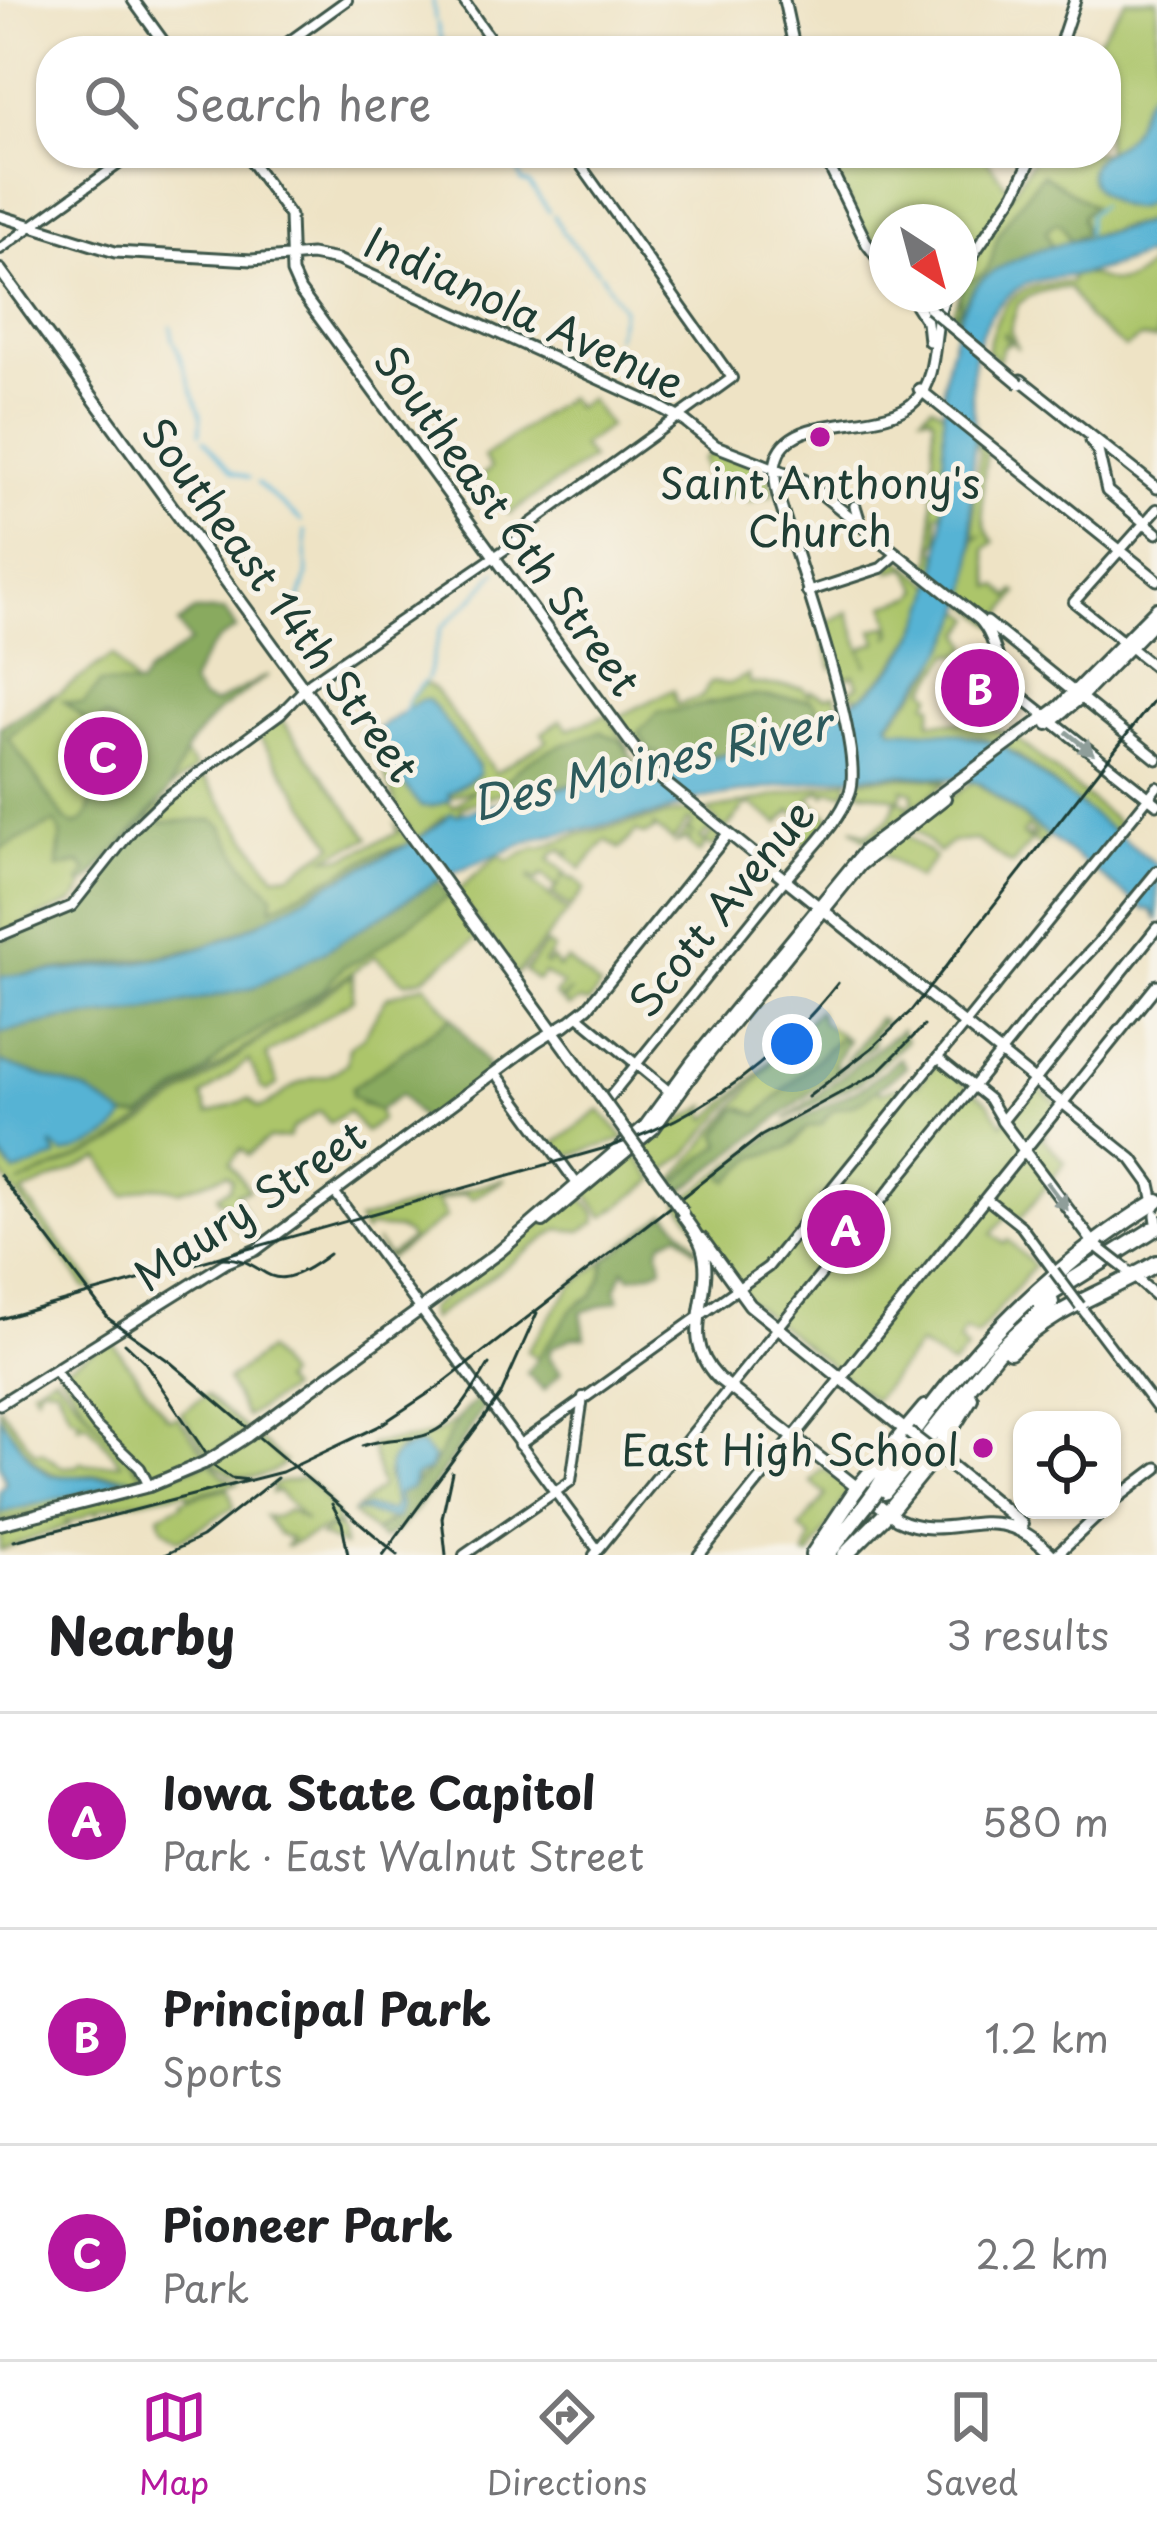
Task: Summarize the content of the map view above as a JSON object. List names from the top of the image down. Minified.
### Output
{"streets":{"main road":["Indianola Avenue","Southeast 6th Street","Southeast 14th Street","Scott Avenue","Maury Street"]},"crossings":[["Indianola Avenue","Southeast 6th Street"],["Indianola Avenue","Scott Avenue"],["Southeast 6th Street","Scott Avenue"],["Southeast 6th Street","Maury Street"],["Southeast 14th Street","Scott Avenue"],["Southeast 14th Street","Maury Street"]],"water":["Des Moines River"],"places":["Saint Anthony's Church","East High School"],"north":"bottom right","page":{"search":"Search here","pins":["B","C","A"],"heading":["Nearby","3 results"],"list":[{"mark":"A","name":"Iowa State Capitol","note":"Park · East Walnut Street","value":"580 m"},{"mark":"B","name":"Principal Park","note":"Sports","value":"1.2 km"},{"mark":"C","name":"Pioneer Park","note":"Park","value":"2.2 km"}],"nav":["Map","Directions","Saved"]}}
